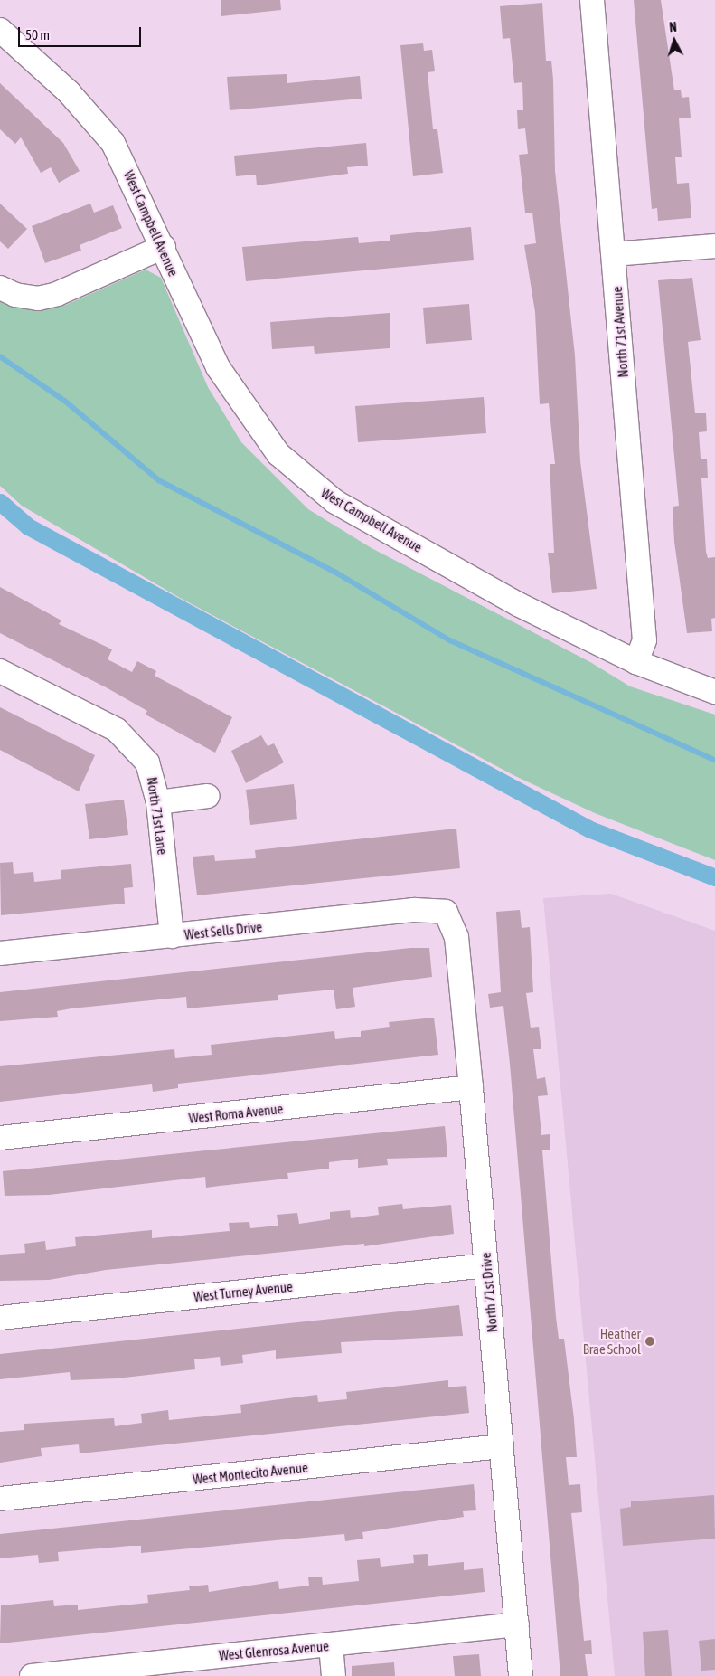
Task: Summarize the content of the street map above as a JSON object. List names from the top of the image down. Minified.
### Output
{"streets":{"street":["West Campbell Avenue","North 71st Avenue","North 71st Lane","West Sells Drive","West Roma Avenue","West Turney Avenue","North 71st Drive","West Montecito Avenue","West Glenrosa Avenue"]},"crossings":[["West Campbell Avenue","North 71st Avenue"],["North 71st Lane","West Sells Drive"],["West Sells Drive","North 71st Drive"],["West Roma Avenue","North 71st Drive"],["West Turney Avenue","North 71st Drive"],["North 71st Drive","West Montecito Avenue"],["North 71st Drive","West Glenrosa Avenue"]],"places":["Heather Brae School"],"scale_bar":"50 m","north":"top"}
